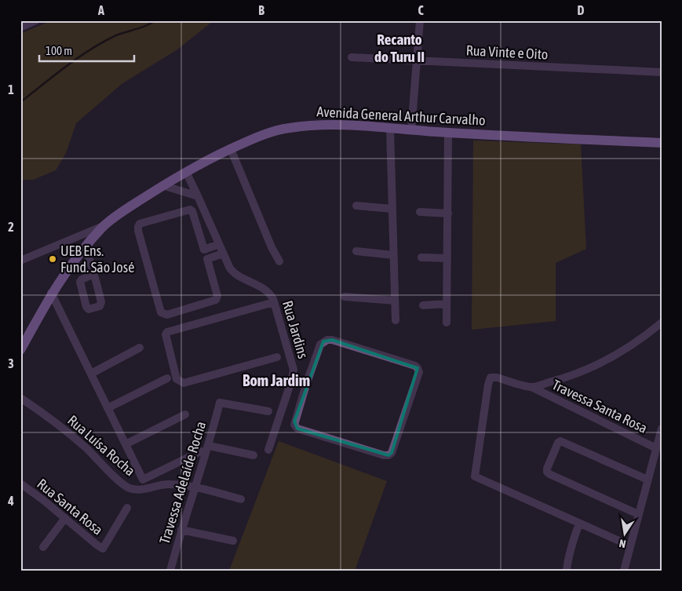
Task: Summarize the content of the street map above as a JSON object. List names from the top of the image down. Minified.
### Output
{"streets":{"main road":["Avenida General Arthur Carvalho"],"street":["Rua Vinte e Oito","Rua Jardins","Travessa Santa Rosa","Rua Luísa Rocha","Travessa Adelaíde Rocha","Rua Santa Rosa"]},"crossings":[["Avenida General Arthur Carvalho","Rua Jardins"],["Rua Luísa Rocha","Travessa Adelaíde Rocha"]],"districts":["Recanto do Turu II","Bom Jardim"],"places":["UEB Ens. Fund. São José"],"scale_bar":"100 m","north":"bottom","grid":{"columns":["A","B","C","D"],"rows":["1","2","3","4"]}}
